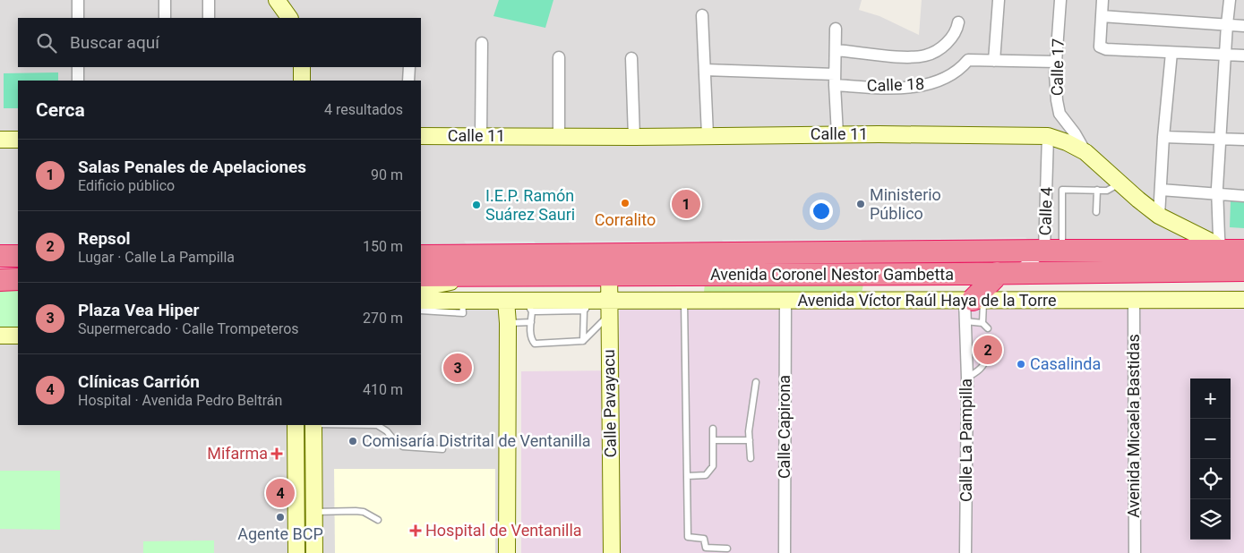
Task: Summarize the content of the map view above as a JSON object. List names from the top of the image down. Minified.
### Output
{"streets":{"highway":["Avenida Coronel Nestor Gambetta"],"street":["Calle 17","Calle 18","Calle 11","Calle 4","Avenida Víctor Raúl Haya de la Torre","Calle Pavayacu","Avenida Micaela Bastidas","Calle Capirona","Calle La Pampilla"]},"crossings":[["Calle 17","Calle 18"],["Calle 17","Calle 11"],["Calle 11","Calle 4"],["Calle 11","Avenida Coronel Nestor Gambetta"],["Calle 4","Avenida Coronel Nestor Gambetta"],["Avenida Coronel Nestor Gambetta","Calle Pavayacu"],["Avenida Víctor Raúl Haya de la Torre","Calle Pavayacu"],["Avenida Víctor Raúl Haya de la Torre","Avenida Micaela Bastidas"],["Avenida Víctor Raúl Haya de la Torre","Calle Capirona"],["Avenida Víctor Raúl Haya de la Torre","Calle La Pampilla"]],"places":{"other":["Corralito","Ministerio Público","I.E.P. Ramón Suárez Sauri","Casalinda","Comisaría Distrital de Ventanilla","Agente BCP"],"health":["Mifarma","Hospital de Ventanilla"]},"page":{"search":"Buscar aquí","heading":["Cerca","4 resultados"],"list":[{"mark":"1","name":"Salas Penales de Apelaciones","note":"Edificio público","value":"90 m"},{"mark":"2","name":"Repsol","note":"Lugar · Calle La Pampilla","value":"150 m"},{"mark":"3","name":"Plaza Vea Hiper","note":"Supermercado · Calle Trompeteros","value":"270 m"},{"mark":"4","name":"Clínicas Carrión","note":"Hospital · Avenida Pedro Beltrán","value":"410 m"}],"pins":["1","2","3","4"],"map_buttons":["+","−"]}}
